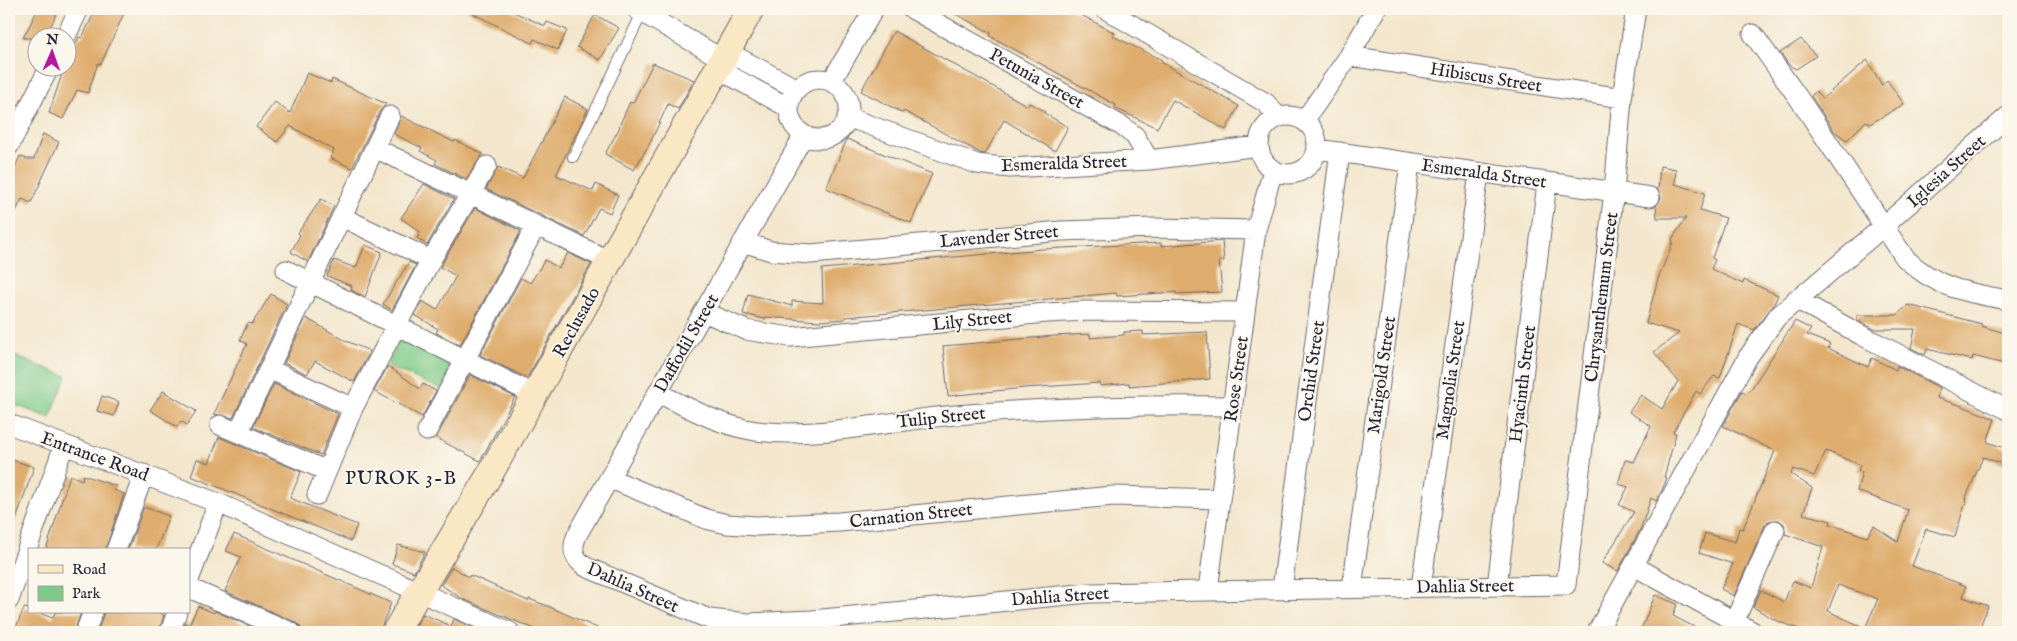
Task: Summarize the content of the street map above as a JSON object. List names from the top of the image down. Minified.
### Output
{"streets":{"street":["Hibiscus Street","Petunia Street","Esmeralda Street","Iglesia Street","Lavender Street","Chrysanthemum Street","Lily Street","Reclusado","Daffodil Street","Orchid Street","Marigold Street","Rose Street","Magnolia Street","Hyacinth Street","Tulip Street","Entrance Road","Carnation Street","Dahlia Street"]},"crossings":[["Hibiscus Street","Chrysanthemum Street"],["Petunia Street","Esmeralda Street"],["Esmeralda Street","Chrysanthemum Street"],["Esmeralda Street","Daffodil Street"],["Esmeralda Street","Orchid Street"],["Esmeralda Street","Marigold Street"],["Esmeralda Street","Rose Street"],["Esmeralda Street","Magnolia Street"],["Esmeralda Street","Hyacinth Street"],["Lavender Street","Daffodil Street"],["Lavender Street","Rose Street"],["Chrysanthemum Street","Dahlia Street"],["Lily Street","Daffodil Street"],["Lily Street","Rose Street"],["Reclusado","Entrance Road"],["Daffodil Street","Tulip Street"],["Daffodil Street","Carnation Street"],["Daffodil Street","Dahlia Street"],["Orchid Street","Dahlia Street"],["Marigold Street","Dahlia Street"],["Rose Street","Tulip Street"],["Rose Street","Carnation Street"],["Rose Street","Dahlia Street"],["Magnolia Street","Dahlia Street"],["Hyacinth Street","Dahlia Street"]],"districts":["PUROK 3-B"],"legend":["Road","Park"],"north":"top"}
